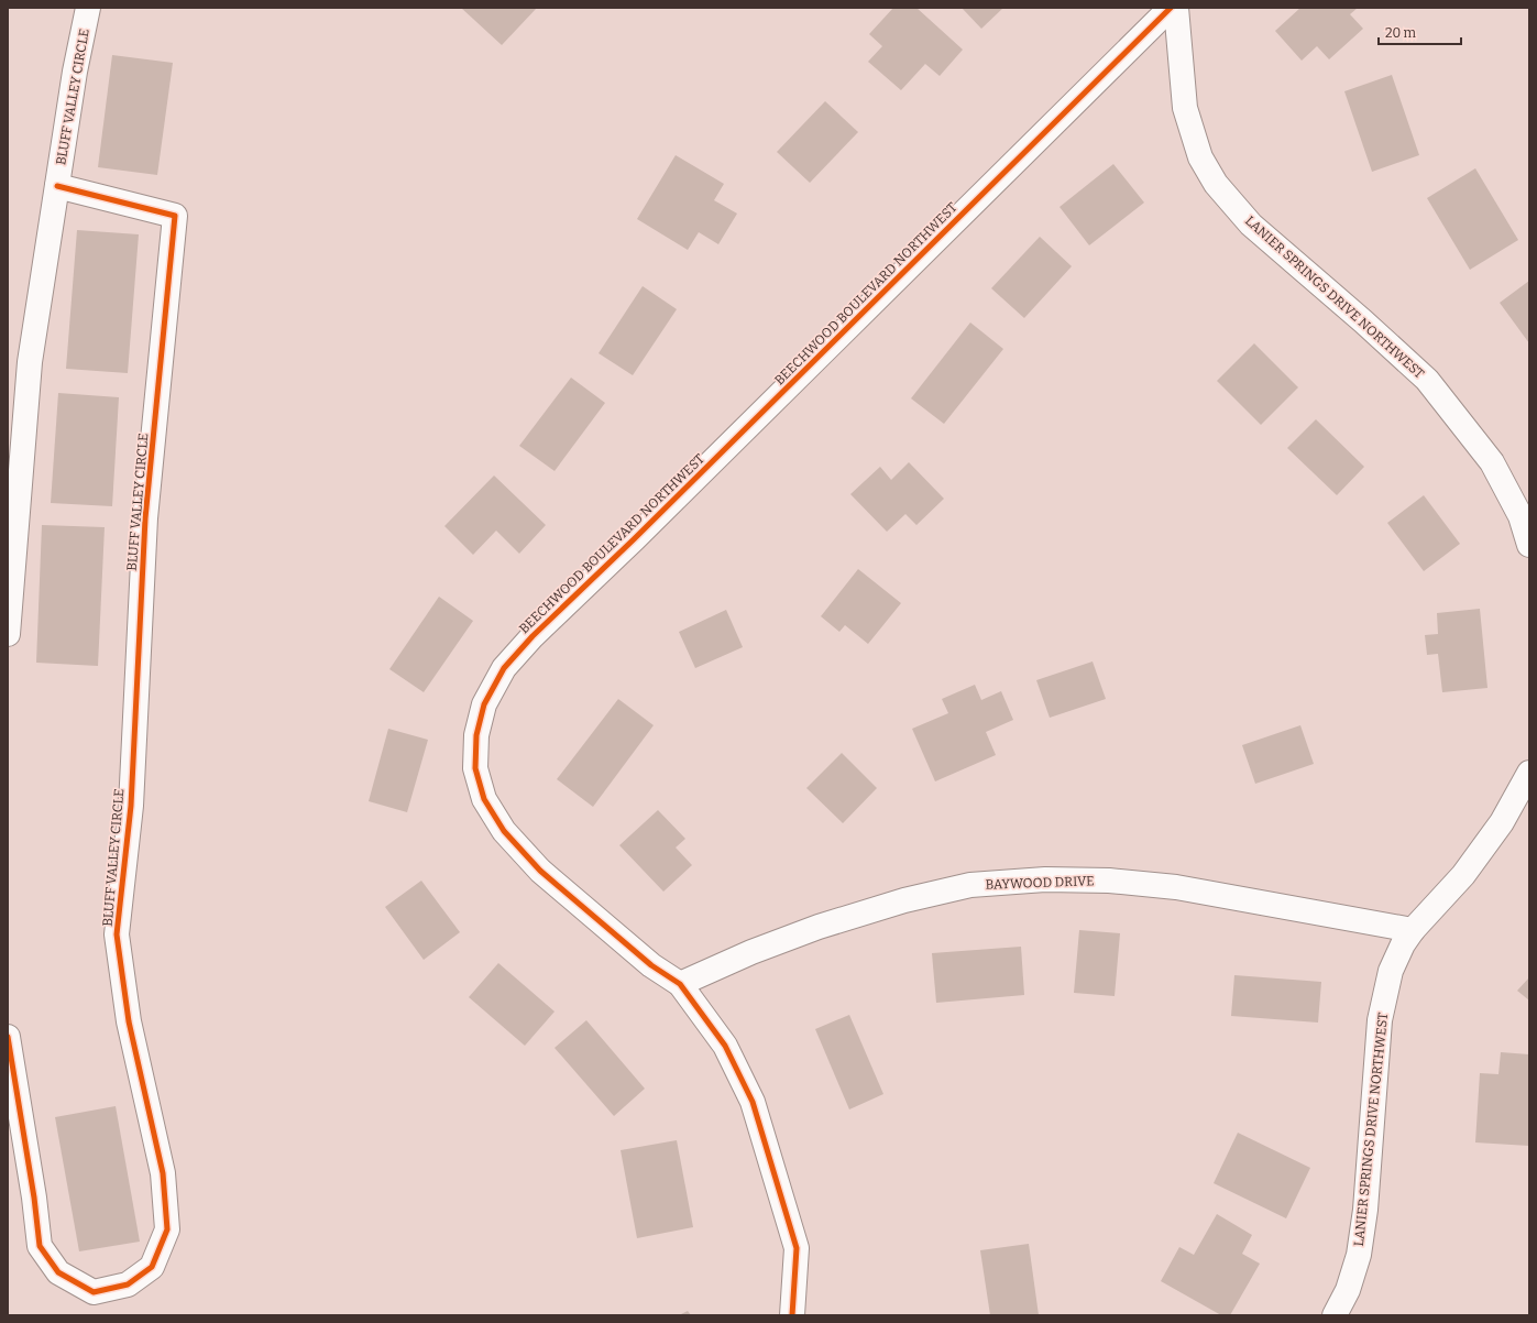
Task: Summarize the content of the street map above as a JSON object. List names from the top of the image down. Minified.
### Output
{"streets":{"street":["BLUFF VALLEY CIRCLE","BEECHWOOD BOULEVARD NORTHWEST","LANIER SPRINGS DRIVE NORTHWEST","BAYWOOD DRIVE"]},"crossings":[["BEECHWOOD BOULEVARD NORTHWEST","BAYWOOD DRIVE"],["LANIER SPRINGS DRIVE NORTHWEST","BAYWOOD DRIVE"]],"scale_bar":"20 m"}
